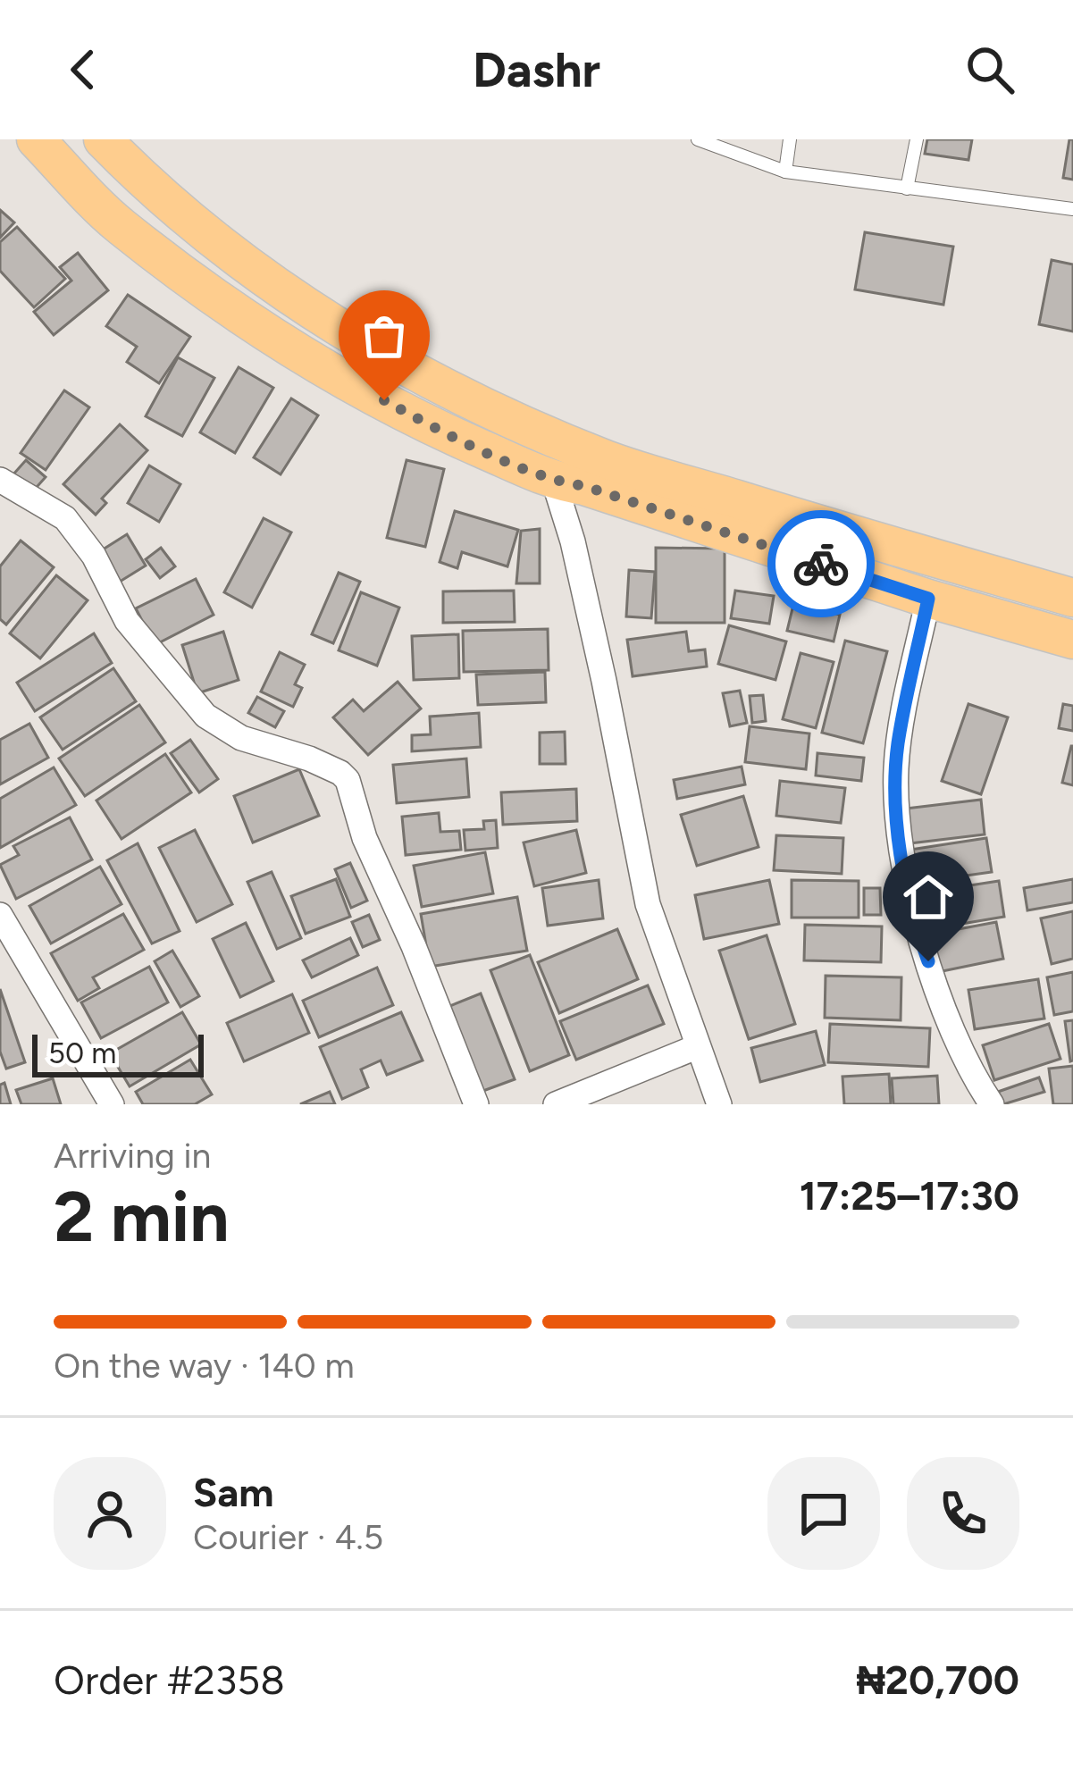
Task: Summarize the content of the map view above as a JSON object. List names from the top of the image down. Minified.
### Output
{"scale_bar":"50 m","page":{"header":"Dashr","scale":"50 m","heading":["2 min","Arriving in","17:25–17:30"],"panel":["Sam","Courier · 4.5","Order #2358","₦20,700"],"bar":"On the way · 140 m"}}
